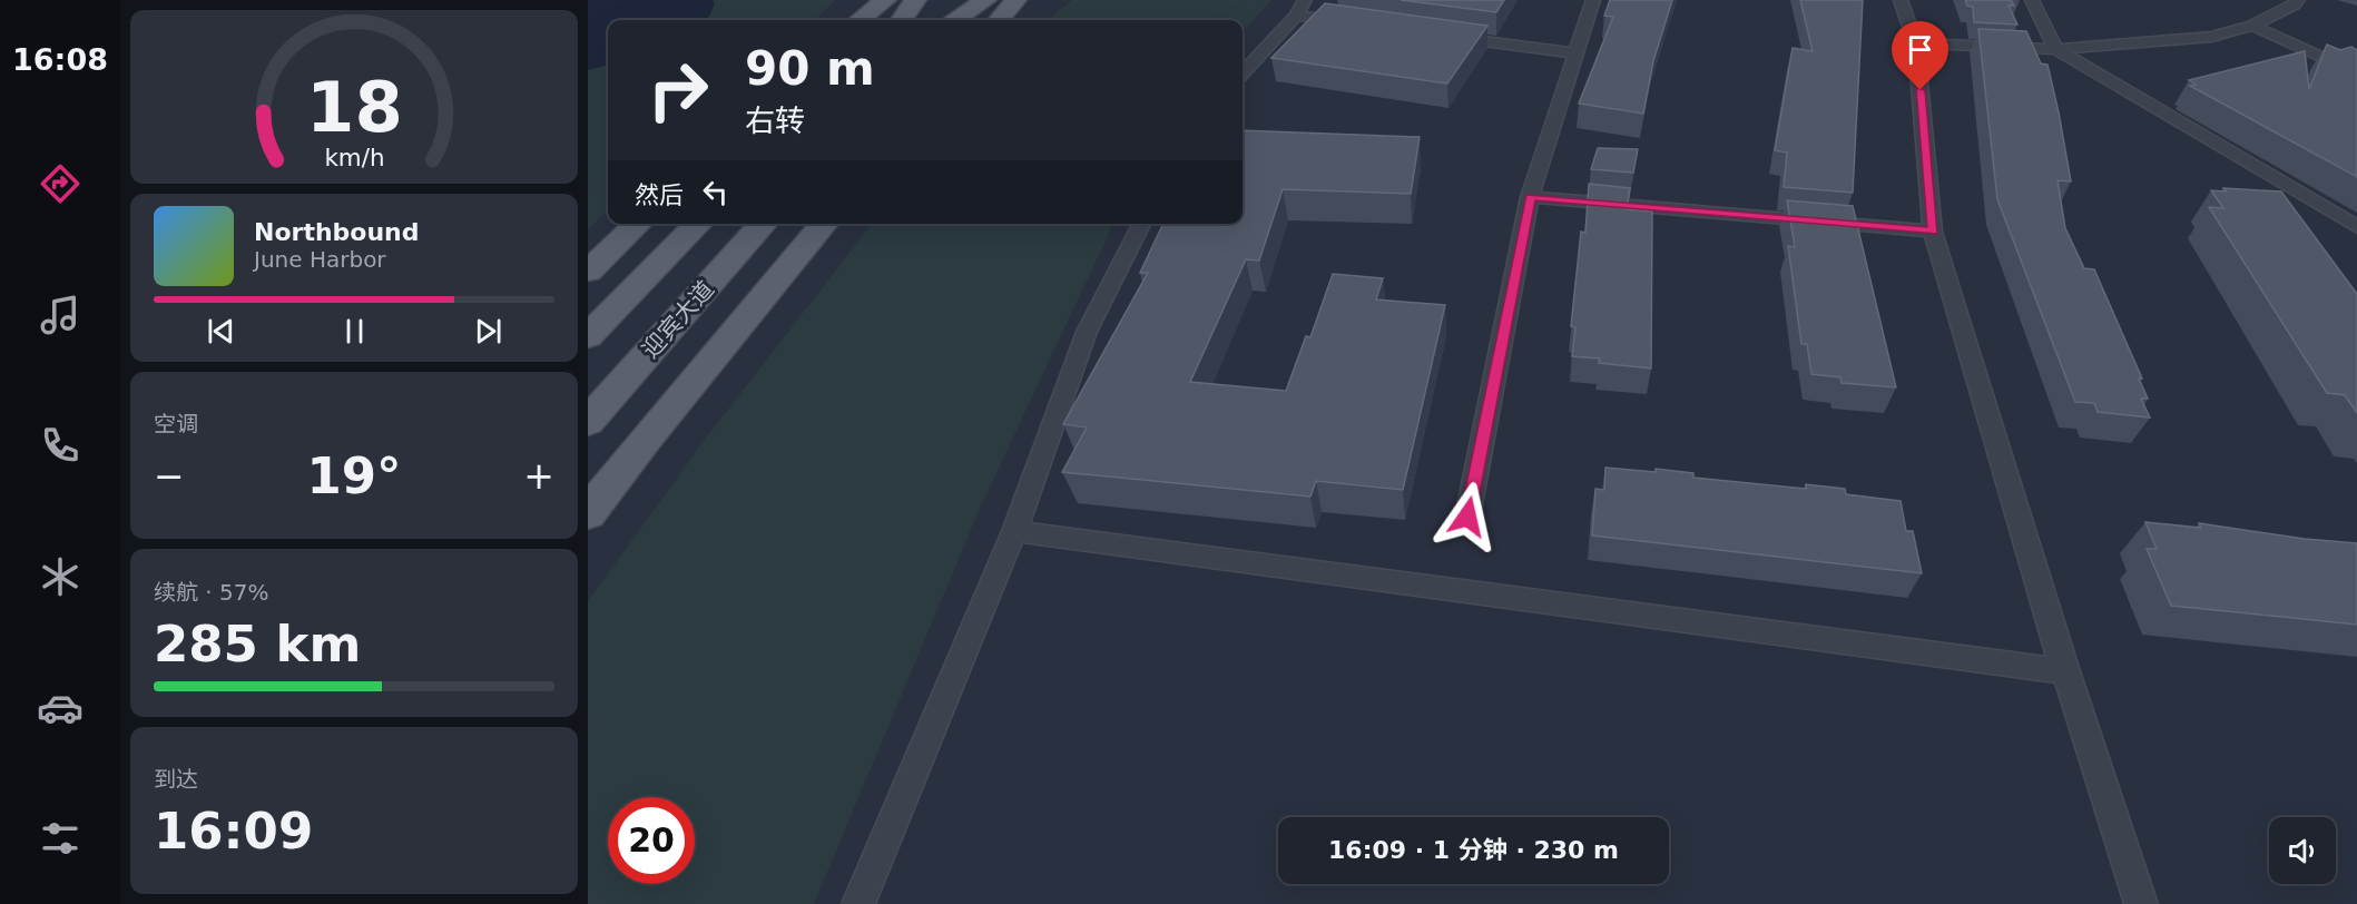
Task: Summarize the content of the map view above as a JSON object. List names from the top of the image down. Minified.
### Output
{"streets":{"main road":["迎宾大道"]},"page":{"tabs":"16:08","turn":["90 m","右转"],"then":"然后","song":["Northbound","June Harbor"],"tile":["空调",["续航 · 57%","285 km"],["到达","16:09"]],"heat":["−","19°","+"],"limit":"20","trip":"16:09 · 1 分钟 · 230 m","gauge":["18","km/h"]}}
